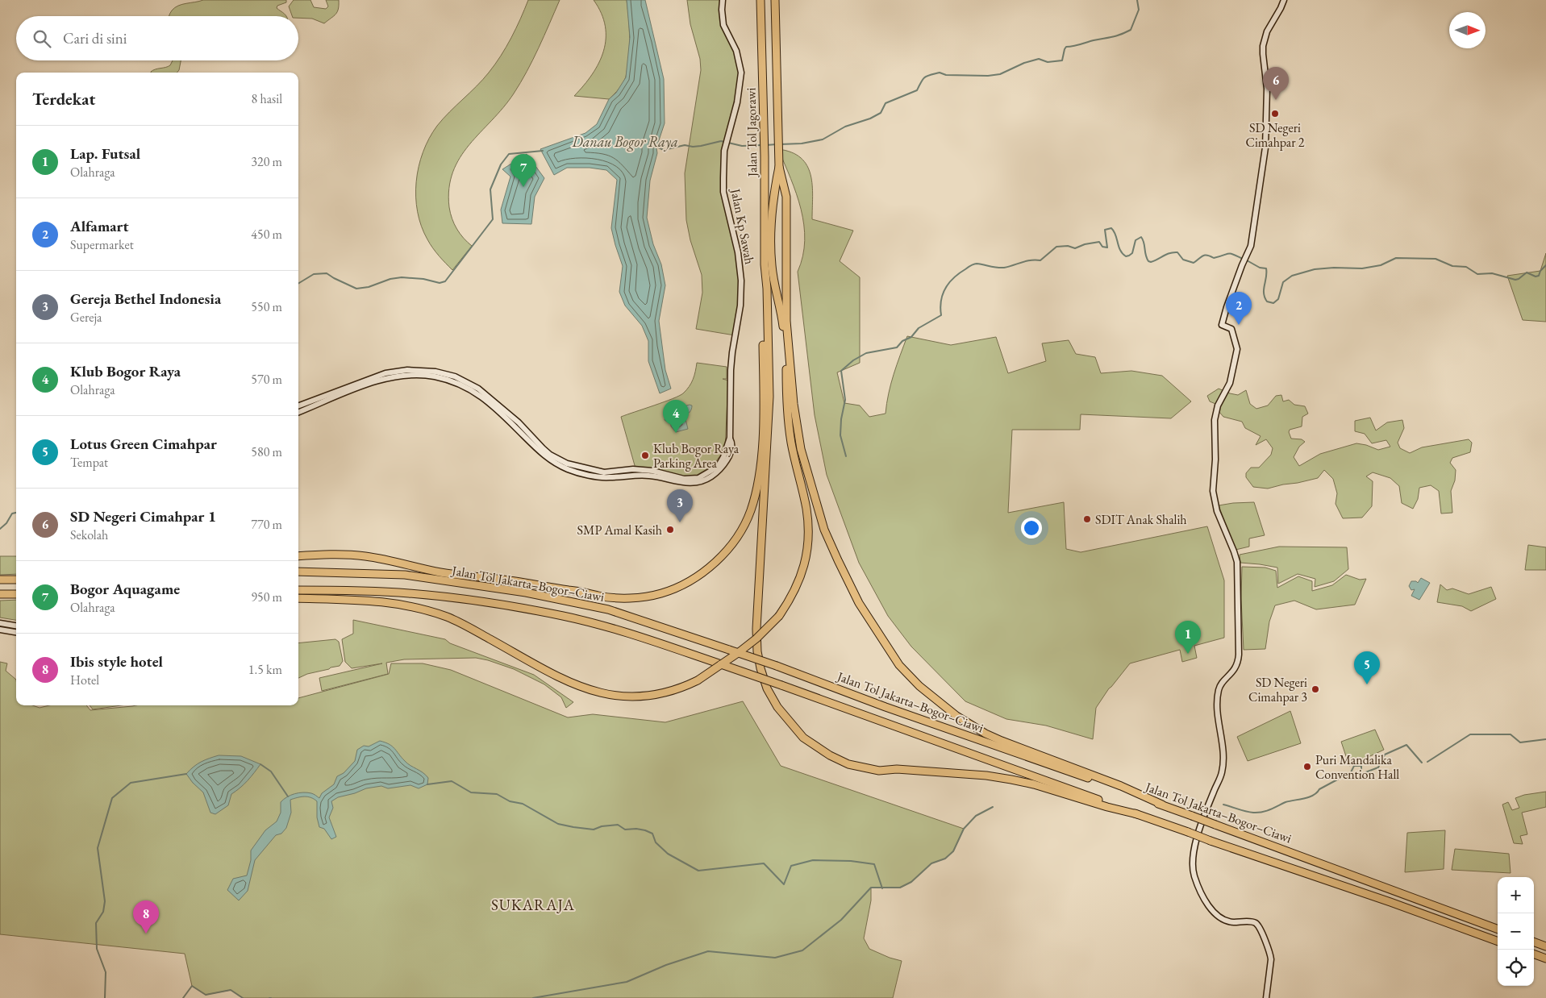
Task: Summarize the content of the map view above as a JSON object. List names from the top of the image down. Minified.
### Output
{"streets":{"highway":["Jalan Tol Jagorawi","Jalan Tol Jakarta–Bogor–Ciawi"],"street":["Jalan Kp Sawah"]},"districts":["SUKARAJA"],"water":["Danau Bogor Raya"],"places":["SD Negeri Cimahpar 2","Klub Bogor Raya Parking Area","SDIT Anak Shalih","SMP Amal Kasih","SD Negeri Cimahpar 3","Puri Mandalika Convention Hall"],"north":"right","page":{"search":"Cari di sini","pins":["6","7","2","4","3","1","5","8"],"heading":["Terdekat","8 hasil"],"list":[{"mark":"1","name":"Lap. Futsal","note":"Olahraga","value":"320 m"},{"mark":"2","name":"Alfamart","note":"Supermarket","value":"450 m"},{"mark":"3","name":"Gereja Bethel Indonesia","note":"Gereja","value":"550 m"},{"mark":"4","name":"Klub Bogor Raya","note":"Olahraga","value":"570 m"},{"mark":"5","name":"Lotus Green Cimahpar","note":"Tempat","value":"580 m"},{"mark":"6","name":"SD Negeri Cimahpar 1","note":"Sekolah","value":"770 m"},{"mark":"7","name":"Bogor Aquagame","note":"Olahraga","value":"950 m"},{"mark":"8","name":"Ibis style hotel","note":"Hotel","value":"1.5 km"}],"map_buttons":["+","−"]}}
